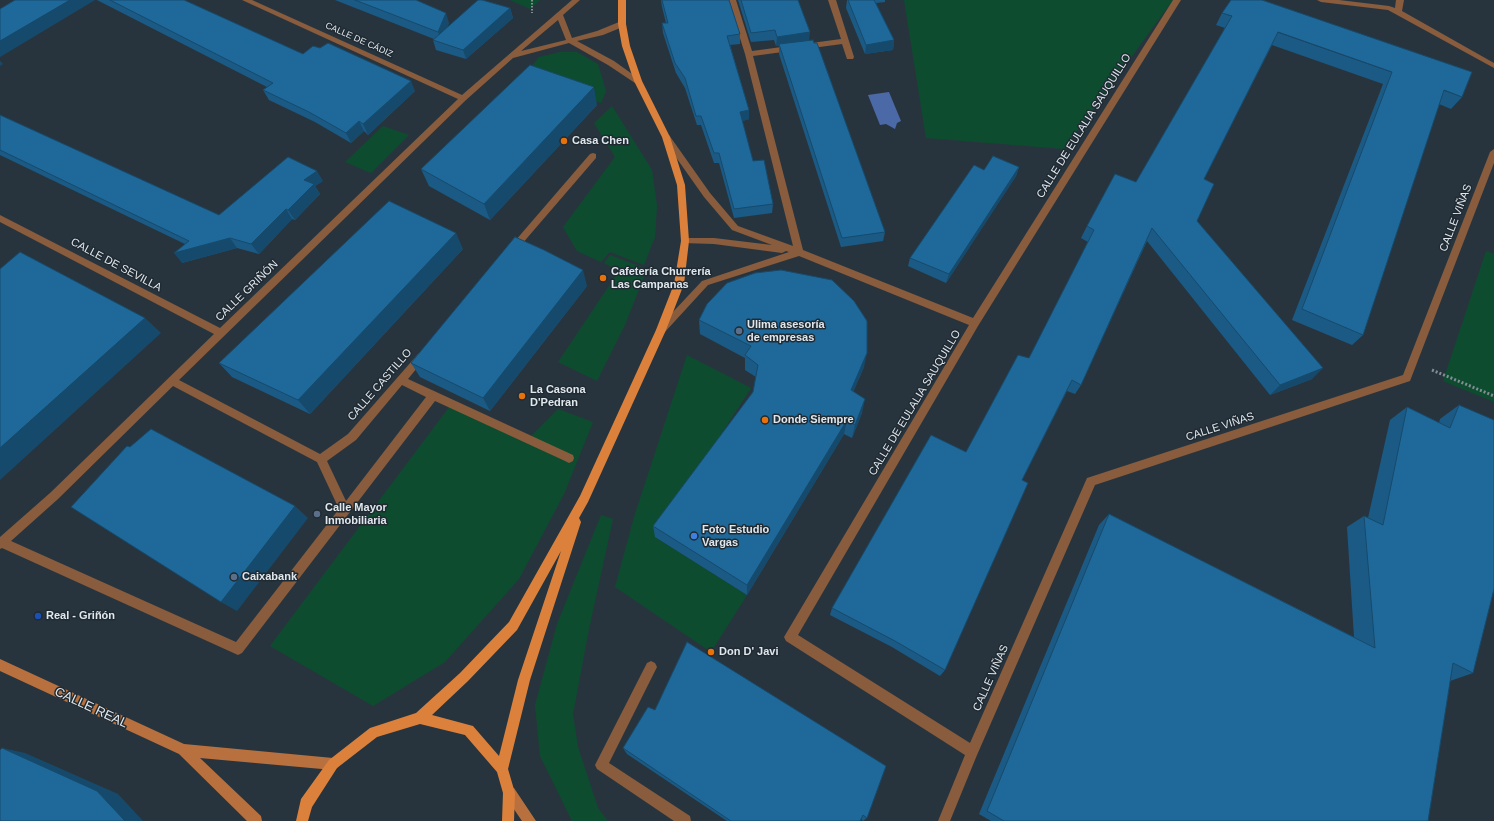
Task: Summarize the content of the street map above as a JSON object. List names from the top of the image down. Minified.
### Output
{"streets":{"street":["CALLE DE CÁDIZ","CALLE DE EULALIA SAUQUILLO","CALLE VIÑAS","CALLE DE SEVILLA","CALLE GRIÑÓN","CALLE CASTILLO","CALLE REAL"]},"crossings":[["CALLE DE CÁDIZ","CALLE GRIÑÓN"],["CALLE DE EULALIA SAUQUILLO","CALLE VIÑAS"],["CALLE DE SEVILLA","CALLE GRIÑÓN"]],"places":["Casa Chen","Cafetería Churrería Las Campanas","Ulima asesoría de empresas","La Casona D'Pedran","Donde Siempre","Calle Mayor Inmobiliaria","Foto Estudio Vargas","Caixabank","Real - Griñón","Don D' Javi"]}
